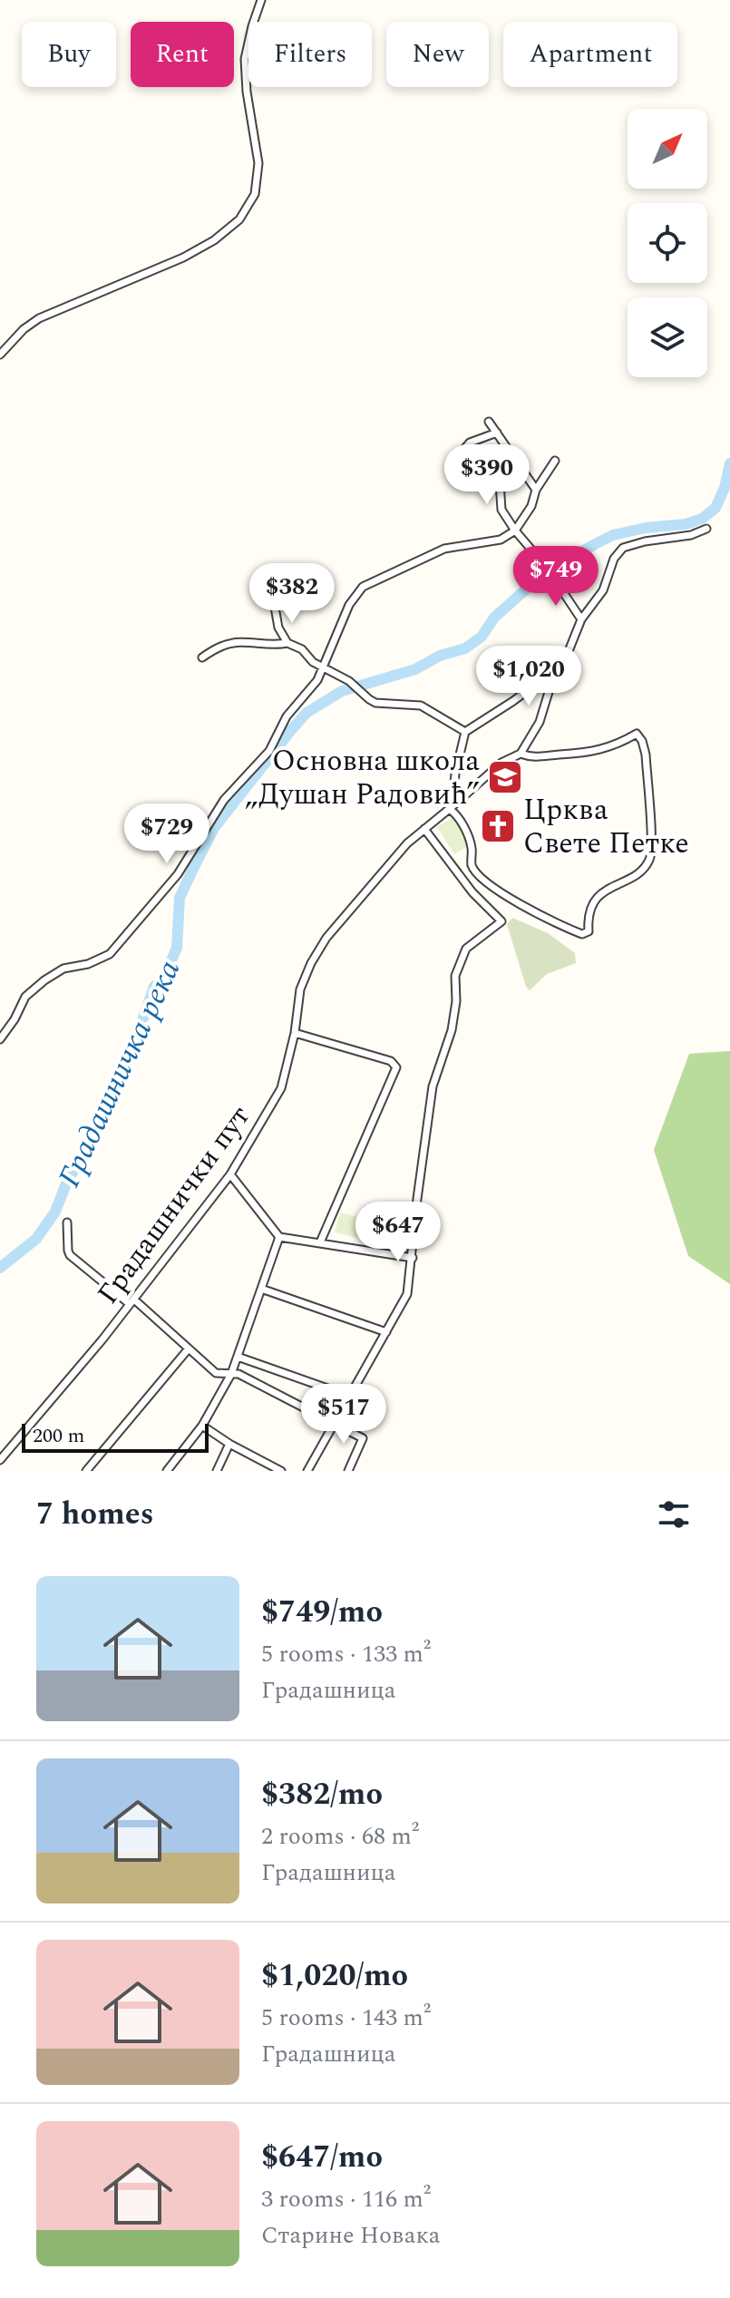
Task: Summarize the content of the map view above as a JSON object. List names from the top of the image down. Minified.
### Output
{"streets":{"street":["Градашнички пут"]},"water":["Градашничка река"],"places":{"school or university":["Основна школа „Душан Радовић”"],"church":["Црква Свете Петке"]},"scale_bar":"200 m","north":"top right","page":{"chip":["Buy","Rent","Filters","New","Apartment"],"price":["$390","$749","$382","$1,020","$729","$647","$517"],"scale":"200 m","heading":"7 homes","list":[{"name":"$749/mo","note":"5 rooms · 133 m² · Градашница"},{"name":"$382/mo","note":"2 rooms · 68 m² · Градашница"},{"name":"$1,020/mo","note":"5 rooms · 143 m² · Градашница"},{"name":"$647/mo","note":"3 rooms · 116 m² · Старине Новака"}]}}
